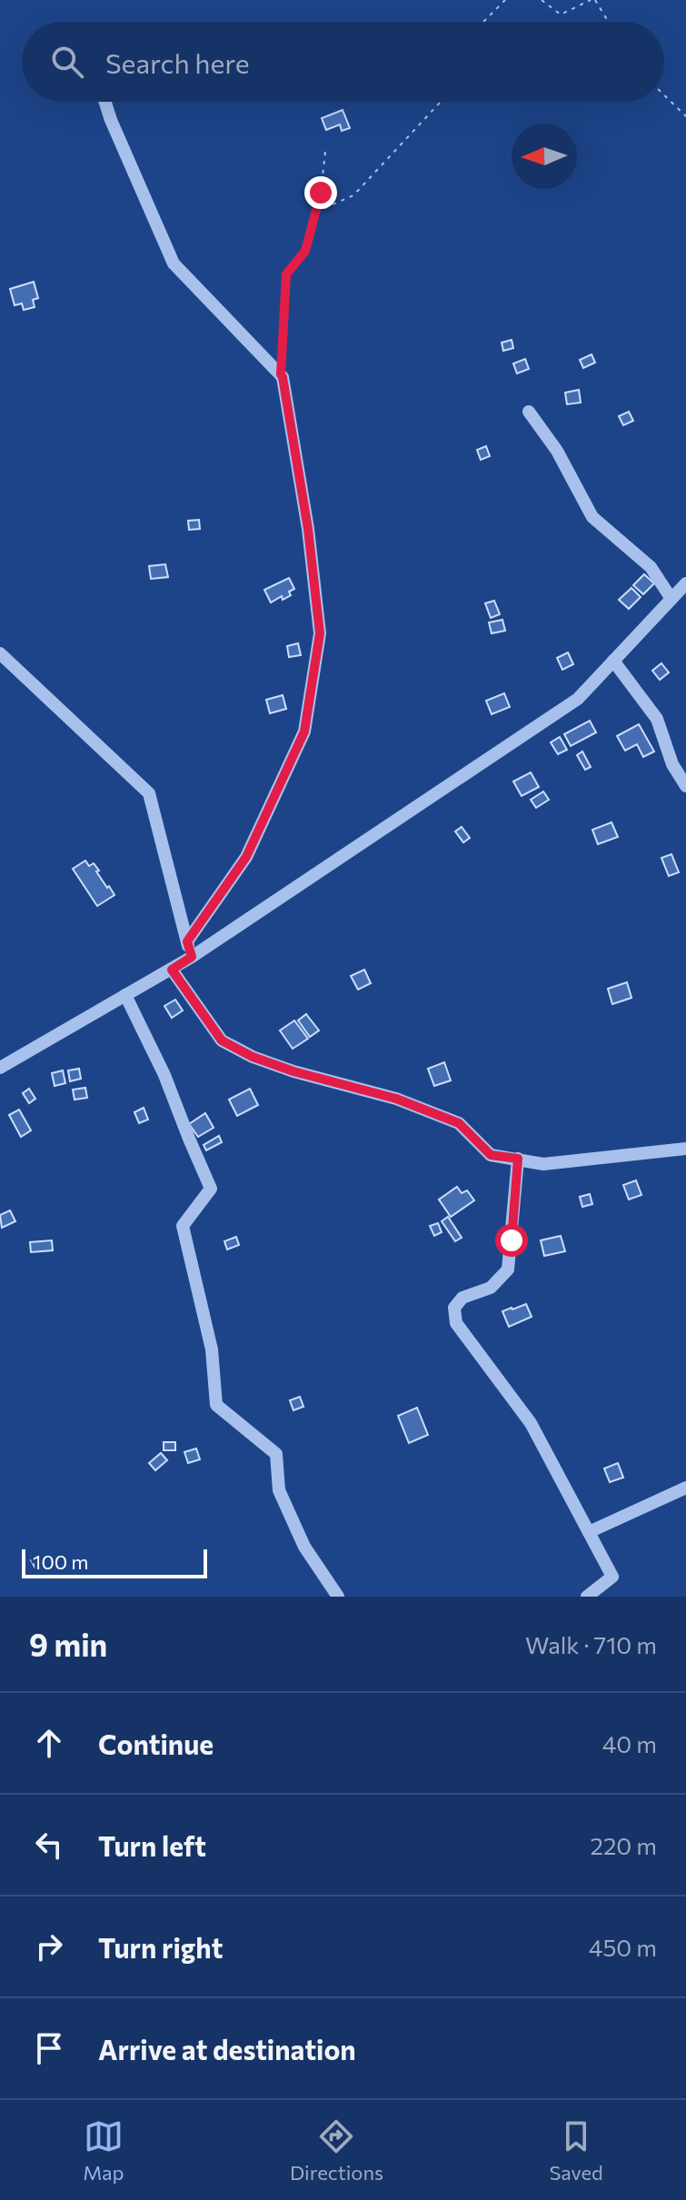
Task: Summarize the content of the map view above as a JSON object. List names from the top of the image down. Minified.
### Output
{"scale_bar":"100 m","north":"left","page":{"search":"Search here","scale":"100 m","heading":["9 min","Walk · 710 m"],"list":[["Continue","40 m"],["Turn left","220 m"],["Turn right","450 m"],"Arrive at destination"],"nav":["Map","Directions","Saved"]}}
